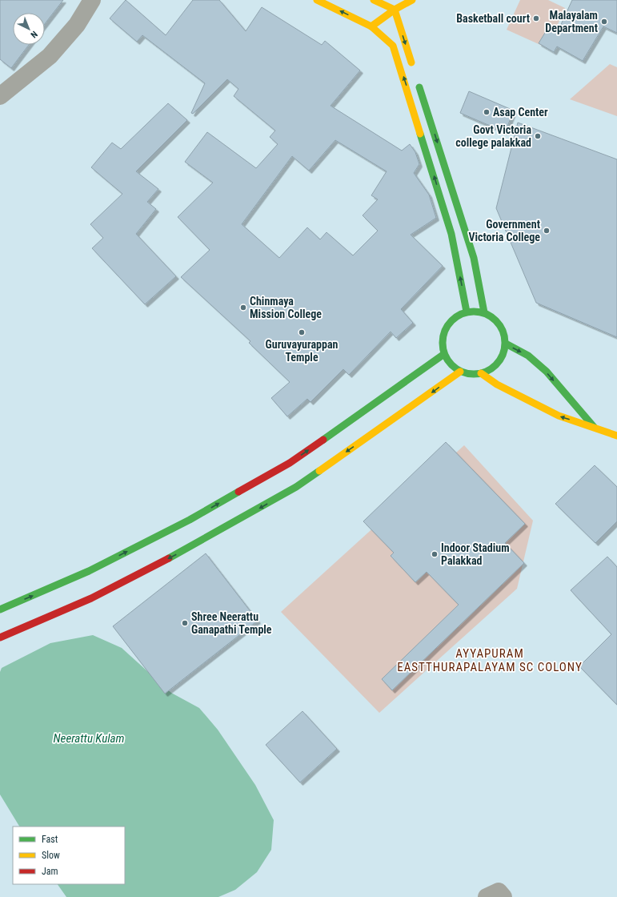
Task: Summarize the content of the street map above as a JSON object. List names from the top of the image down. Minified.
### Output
{"districts":["AYYAPURAM EASTTHURAPALAYAM SC COLONY"],"water":["Neerattu Kulam"],"places":["Basketball court","Malayalam Department","Asap Center","Govt Victoria college palakkad","Government Victoria College","Chinmaya Mission College","Guruvayurappan Temple","Indoor Stadium Palakkad","Shree Neerattu Ganapathi Temple"],"legend":["Fast","Slow","Jam"],"north":"bottom right"}
